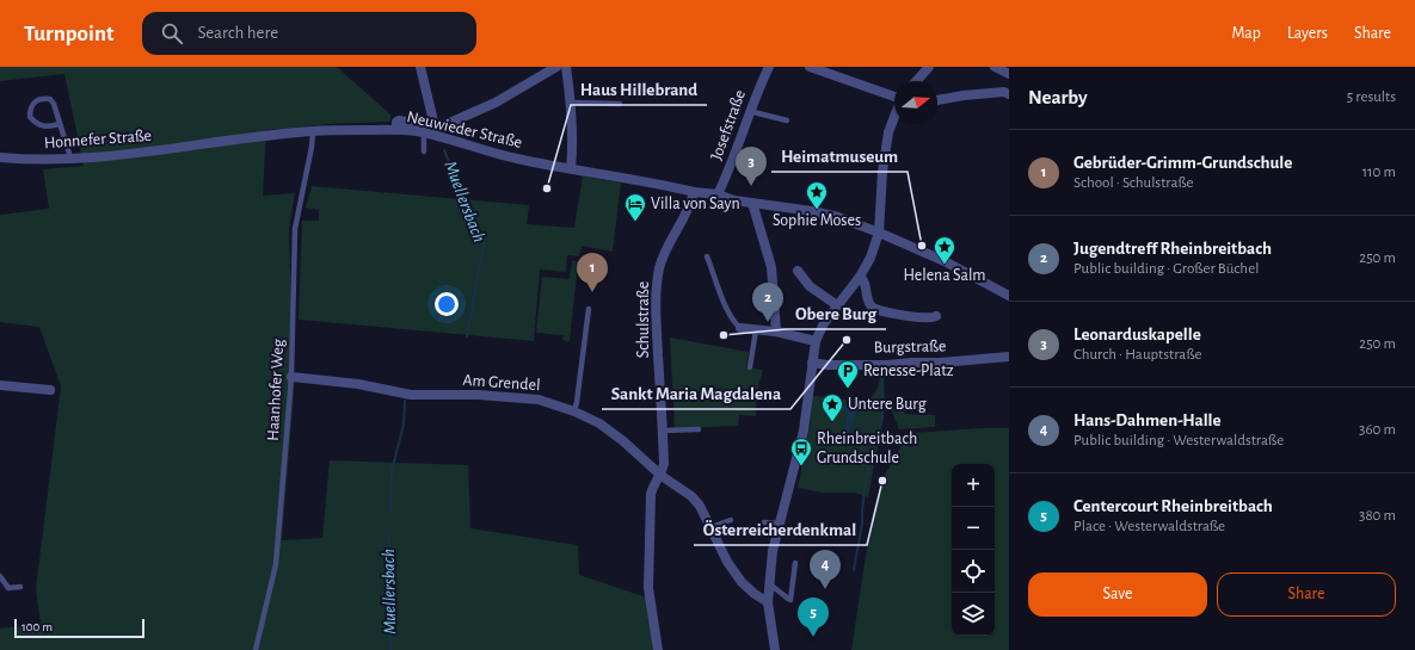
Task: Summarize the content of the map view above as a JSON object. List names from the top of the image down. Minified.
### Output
{"streets":{"street":["Josefstraße","Neuwieder Straße","Honnefer Straße","Schulstraße","Burgstraße","Am Grendel"],"lane":["Haanhofer Weg"]},"crossings":[["Josefstraße","Neuwieder Straße"],["Neuwieder Straße","Honnefer Straße"],["Neuwieder Straße","Schulstraße"],["Neuwieder Straße","Haanhofer Weg"],["Schulstraße","Am Grendel"],["Am Grendel","Haanhofer Weg"]],"water":["Muellersbach"],"places":{"other":["Haus Hillebrand","Heimatmuseum","Obere Burg","Sankt Maria Magdalena","Österreicherdenkmal"],"place":["Sophie Moses","Helena Salm","Untere Burg"],"hotel":["Villa von Sayn"],"parking":["Renesse-Platz"],"bus stop":["Rheinbreitbach Grundschule"]},"scale_bar":"100 m","north":"right","page":{"header":"Turnpoint","search":"Search here","nav":["Map","Layers","Share"],"heading":["Nearby","5 results"],"list":[{"mark":"1","name":"Gebrüder-Grimm-Grundschule","note":"School · Schulstraße","value":"110 m"},{"mark":"2","name":"Jugendtreff Rheinbreitbach","note":"Public building · Großer Büchel","value":"250 m"},{"mark":"3","name":"Leonarduskapelle","note":"Church · Hauptstraße","value":"250 m"},{"mark":"4","name":"Hans-Dahmen-Halle","note":"Public building · Westerwaldstraße","value":"360 m"},{"mark":"5","name":"Centercourt Rheinbreitbach","note":"Place · Westerwaldstraße","value":"380 m"}],"pins":["3","1","2","4","5"],"map_buttons":["+","−"],"buttons":["Save","Share"],"scale":"100 m"}}
